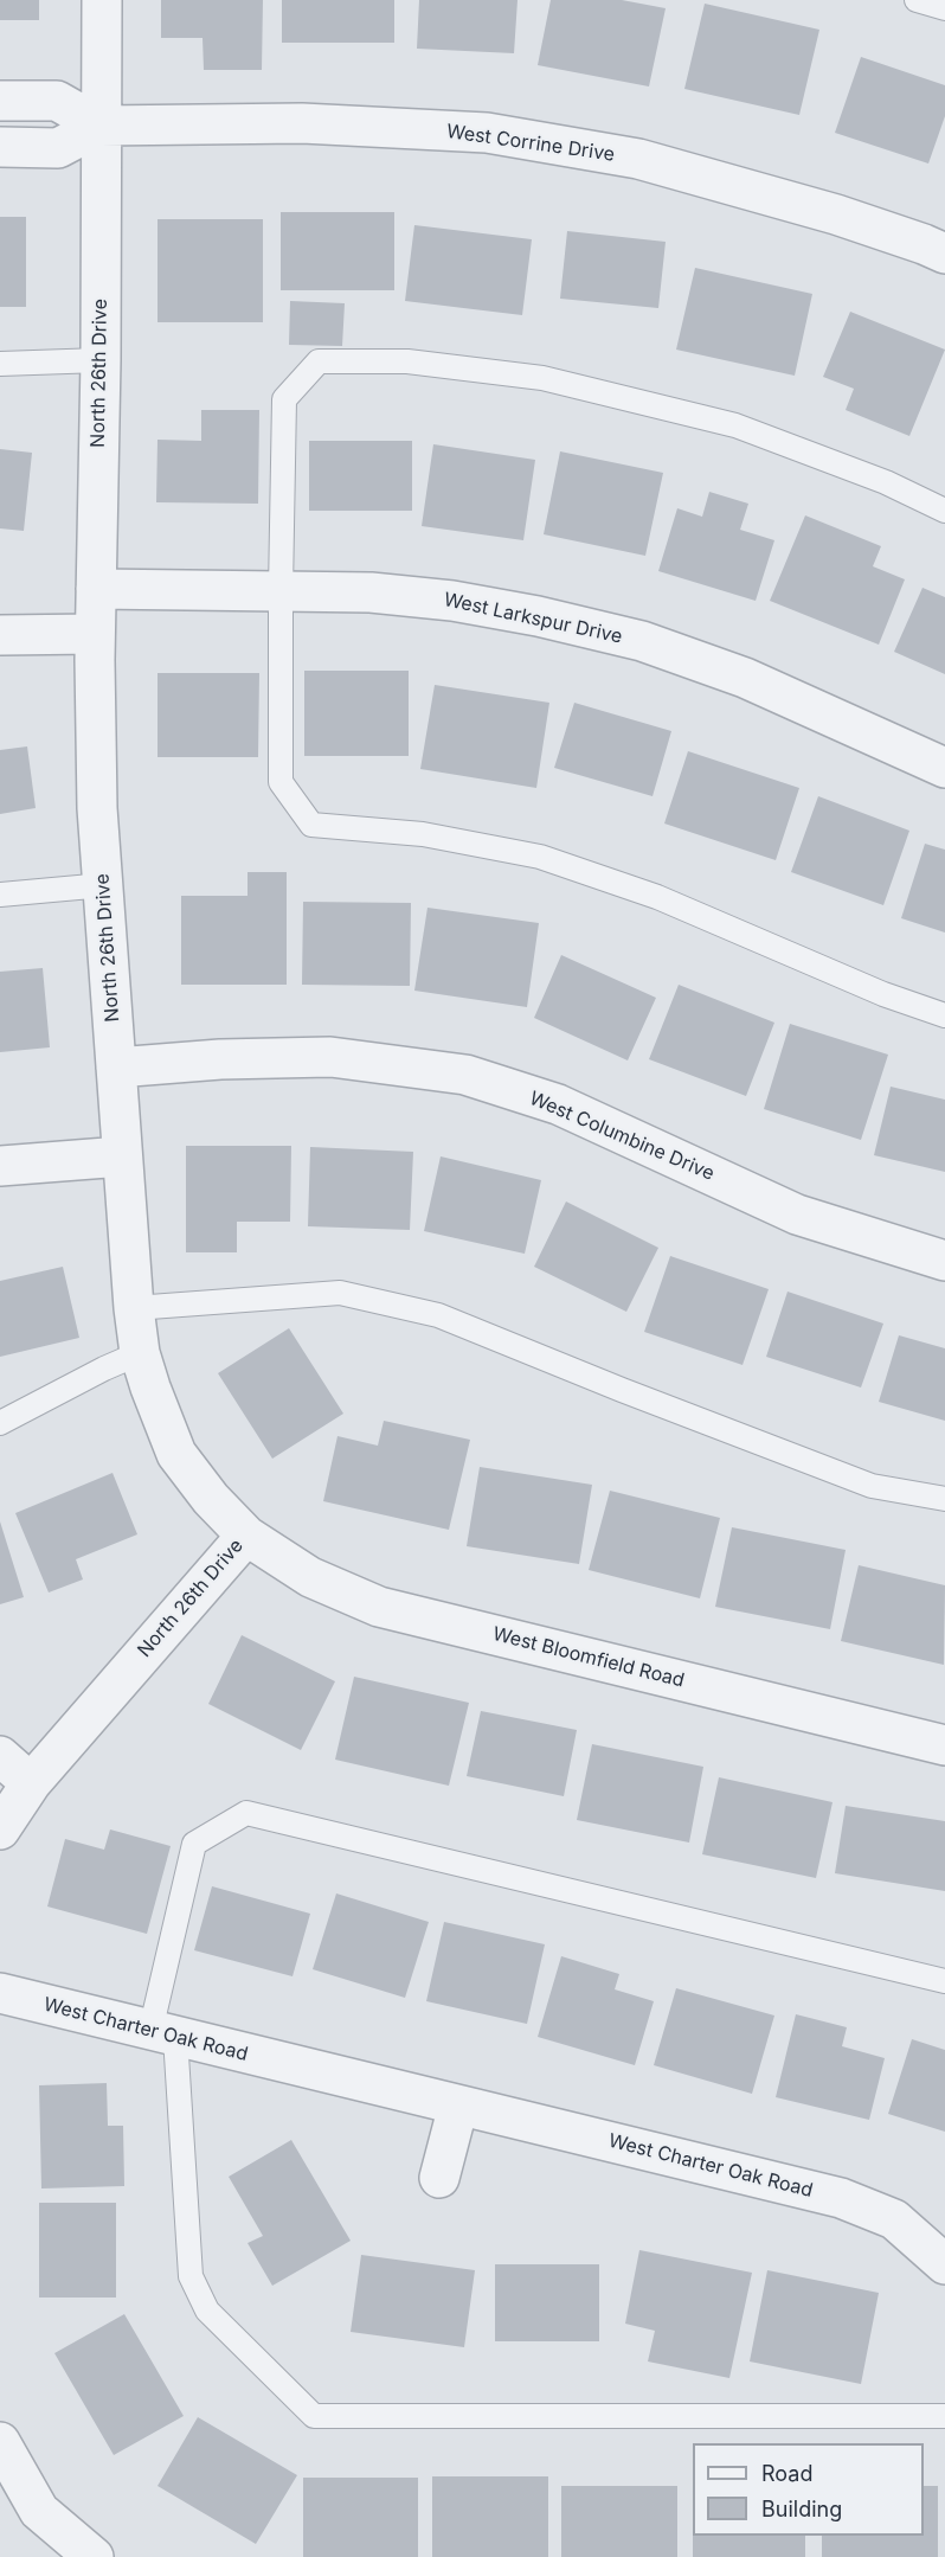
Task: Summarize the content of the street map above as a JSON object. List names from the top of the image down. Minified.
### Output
{"streets":{"street":["West Corrine Drive","North 26th Drive","West Larkspur Drive","West Columbine Drive","West Bloomfield Road","West Charter Oak Road"]},"crossings":[["West Corrine Drive","North 26th Drive"],["North 26th Drive","West Larkspur Drive"],["North 26th Drive","West Columbine Drive"],["North 26th Drive","West Bloomfield Road"]],"legend":["Road","Building"]}
